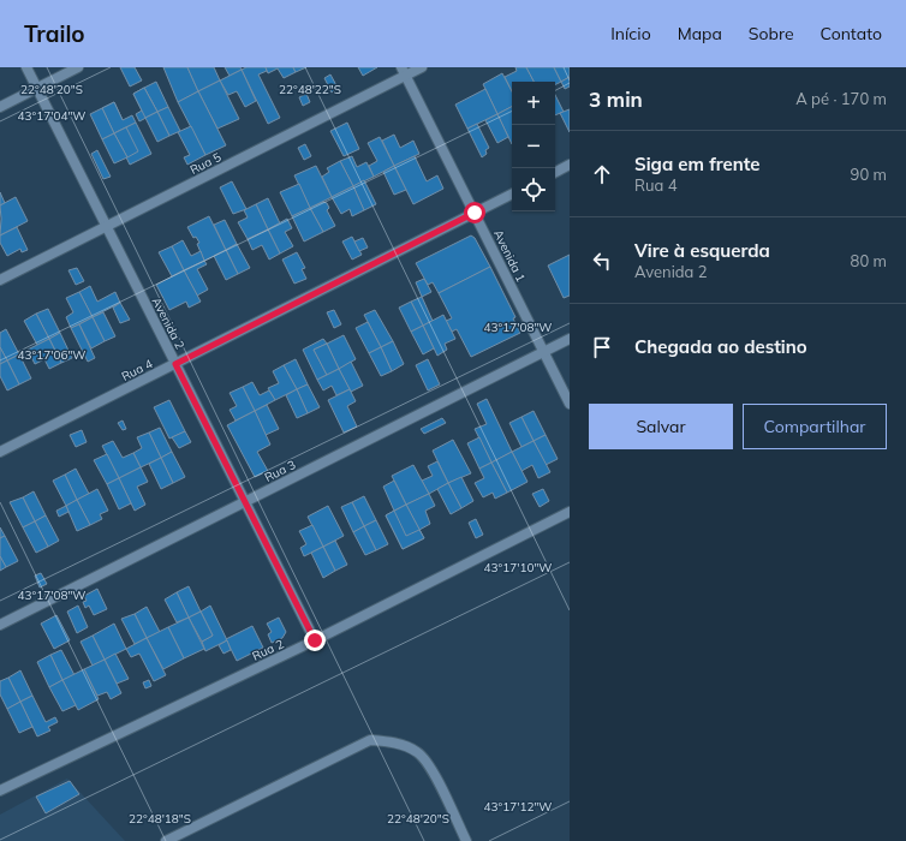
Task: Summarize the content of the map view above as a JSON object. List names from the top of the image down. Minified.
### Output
{"streets":{"street":["Rua 5","Avenida 1","Avenida 2","Rua 4","Rua 3","Rua 2"]},"crossings":[["Rua 5","Avenida 1"],["Rua 5","Avenida 2"],["Avenida 1","Rua 4"],["Avenida 1","Rua 3"],["Avenida 2","Rua 4"],["Avenida 2","Rua 3"],["Avenida 2","Rua 2"]],"page":{"header":"Trailo","nav":["Início","Mapa","Sobre","Contato"],"heading":["3 min","A pé · 170 m"],"map_buttons":["+","−"],"list":[["Siga em frente","Rua 4","90 m"],["Vire à esquerda","Avenida 2","80 m"],"Chegada ao destino"],"buttons":["Salvar","Compartilhar"]},"coordinates":["22°48'20\"S","22°48'22\"S","43°17'04\"W","43°17'08\"W","43°17'06\"W","43°17'10\"W","43°17'12\"W","22°48'18\"S"]}
